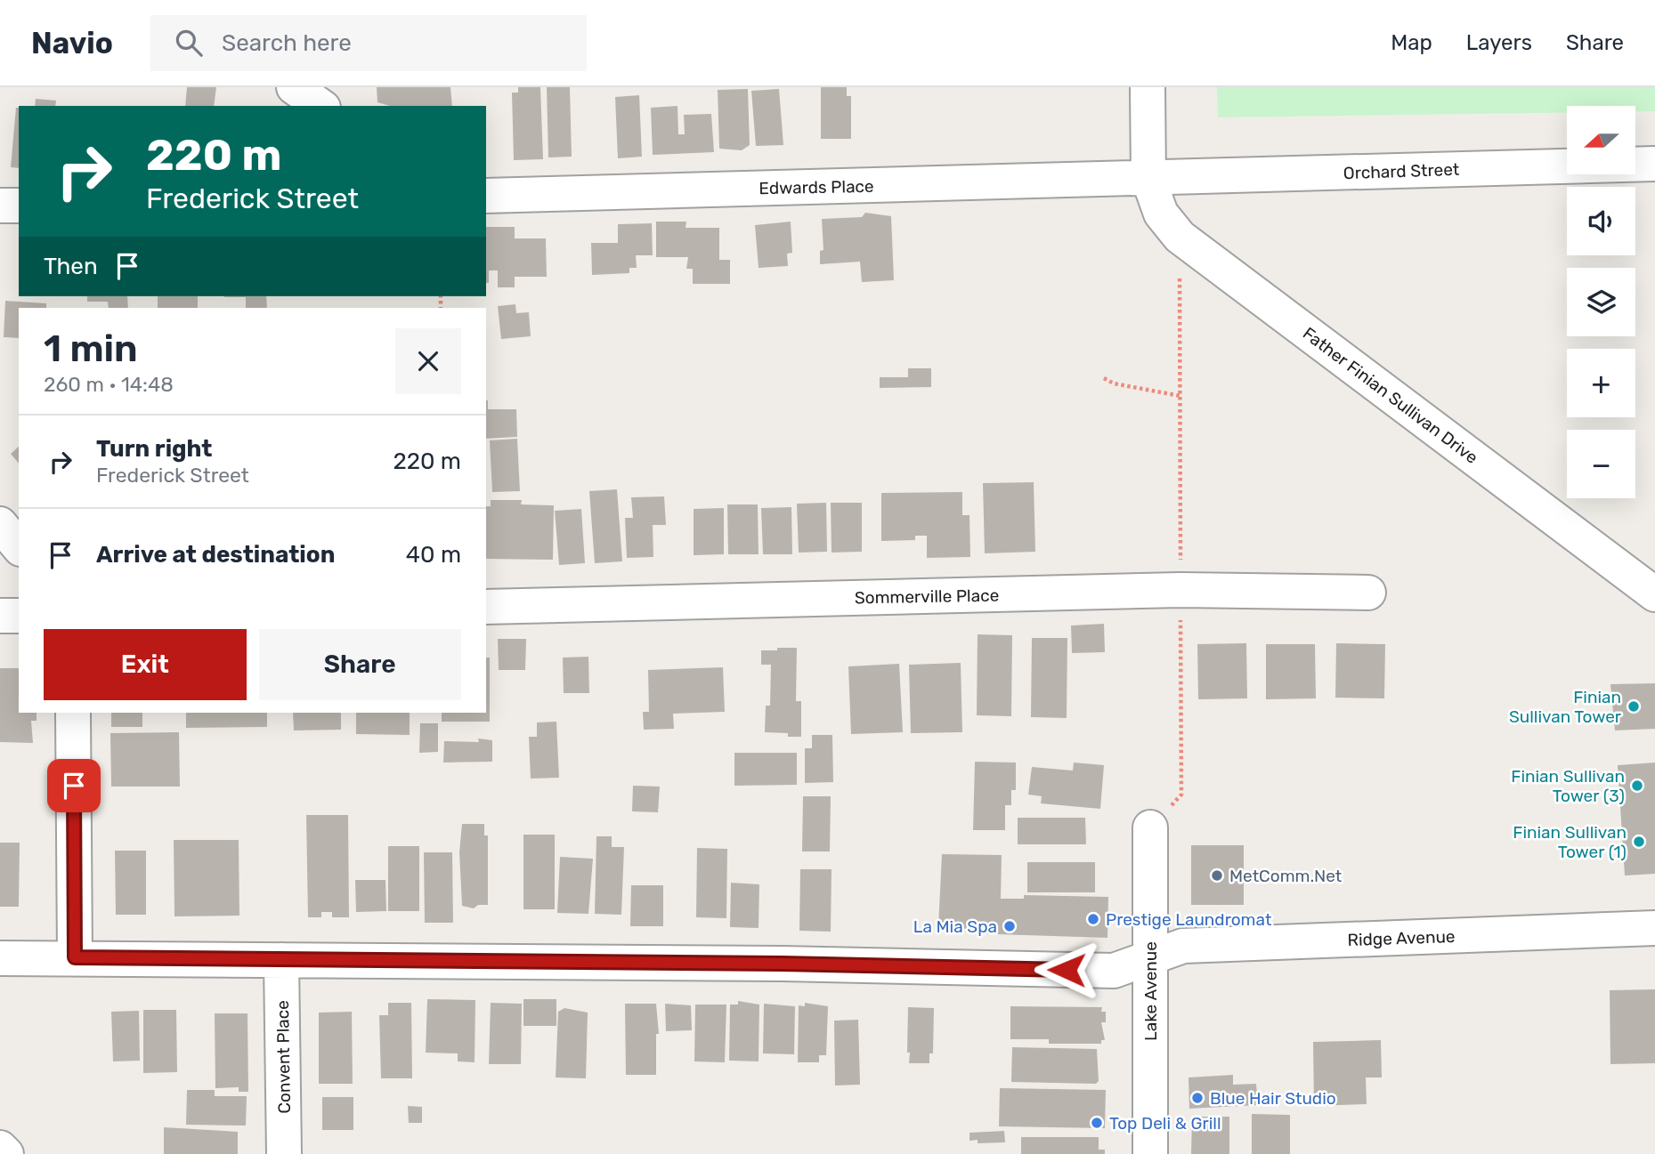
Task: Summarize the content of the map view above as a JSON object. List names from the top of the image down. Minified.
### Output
{"streets":{"street":["Orchard Street","Edwards Place","Father Finian Sullivan Drive","Sommerville Place","Ridge Avenue","Lake Avenue","Convent Place"]},"crossings":[["Orchard Street","Edwards Place"],["Orchard Street","Father Finian Sullivan Drive"],["Edwards Place","Father Finian Sullivan Drive"],["Ridge Avenue","Lake Avenue"],["Ridge Avenue","Convent Place"]],"places":["Finian Sullivan Tower","Finian Sullivan Tower (3)","Finian Sullivan Tower (1)","MetComm.Net","Prestige Laundromat","La Mia Spa","Blue Hair Studio","Top Deli & Grill"],"north":"left","page":{"header":"Navio","search":"Search here","nav":["Map","Layers","Share"],"map_buttons":["+","−"],"turn":["220 m","Frederick Street"],"then":"Then","heading":["1 min","260 m · 14:48"],"list":[{"name":"Turn right","note":"Frederick Street","value":"220 m"},{"name":"Arrive at destination","value":"40 m"}],"buttons":["Exit","Share"]}}
